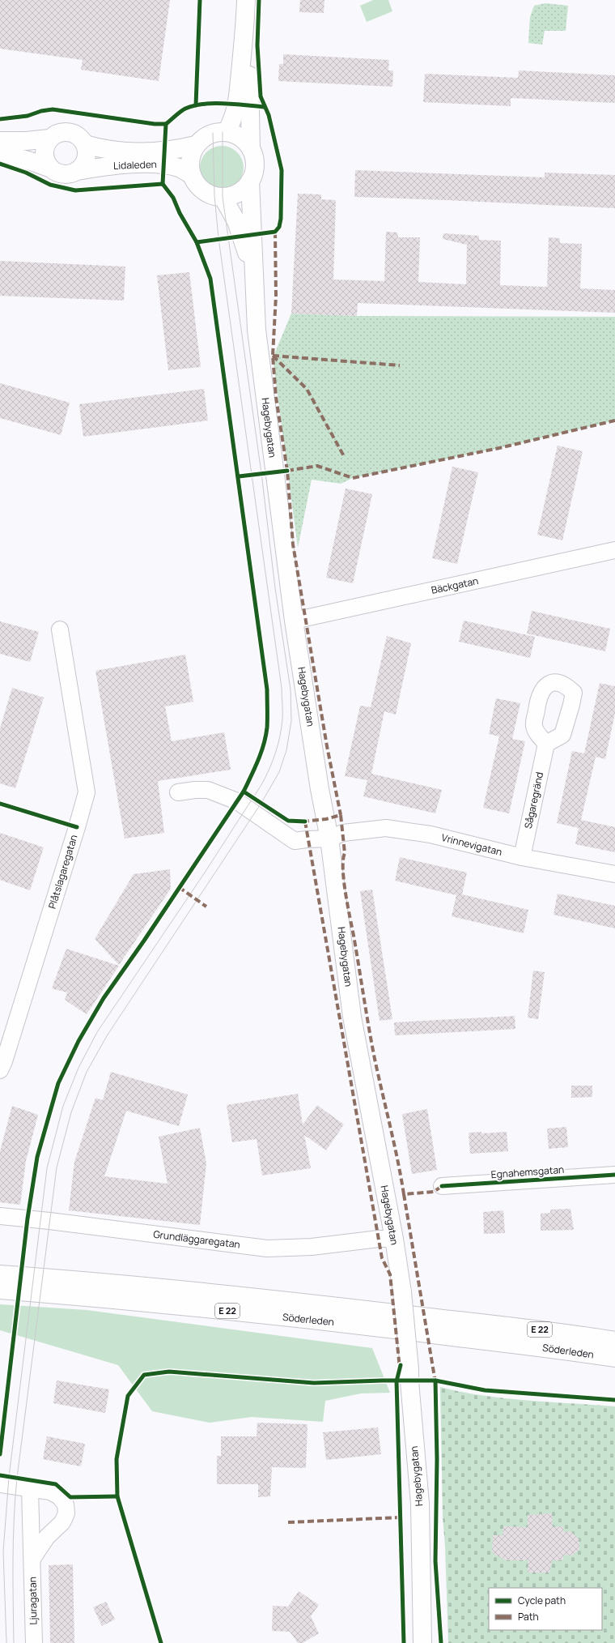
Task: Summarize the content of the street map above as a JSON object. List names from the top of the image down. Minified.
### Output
{"streets":{"main road":["Lidaleden","Hagebygatan","E 22","Söderleden"],"street":["Bäckgatan","Sågaregränd","Vrinnevigatan","Plåtslagaregatan","Egnahemsgatan","Grundläggaregatan","Ljuragatan"]},"crossings":[["Lidaleden","Hagebygatan"],["Hagebygatan","Bäckgatan"],["Hagebygatan","Vrinnevigatan"],["Hagebygatan","Grundläggaregatan"],["Sågaregränd","Vrinnevigatan"]],"legend":["Cycle path","Path"]}
